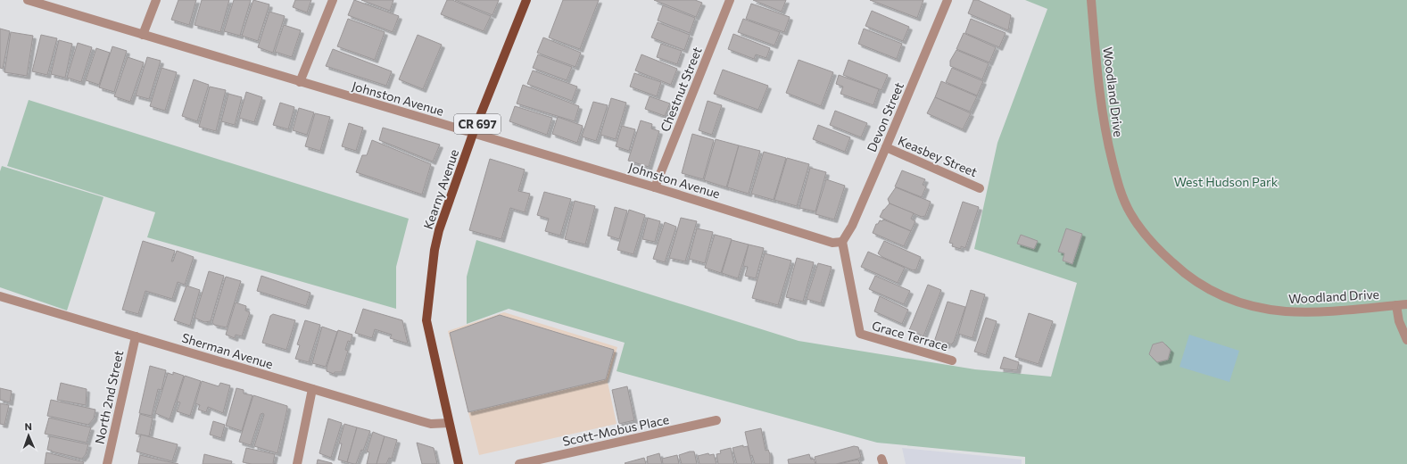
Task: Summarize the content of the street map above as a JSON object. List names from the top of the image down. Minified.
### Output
{"streets":{"main road":["CR 697","Kearny Avenue"],"street":["Chestnut Street","Woodland Drive","Johnston Avenue","Devon Street","Keasbey Street","Grace Terrace","Sherman Avenue","North 2nd Street","Scott-Mobus Place"]},"crossings":[["Chestnut Street","Johnston Avenue"],["Johnston Avenue","Devon Street"],["Johnston Avenue","Kearny Avenue"],["Johnston Avenue","Grace Terrace"],["Devon Street","Keasbey Street"],["Devon Street","Grace Terrace"],["CR 697","Kearny Avenue"],["CR 697","Sherman Avenue"],["Kearny Avenue","Sherman Avenue"],["Sherman Avenue","North 2nd Street"]],"parks":["West Hudson Park"],"north":"top"}
